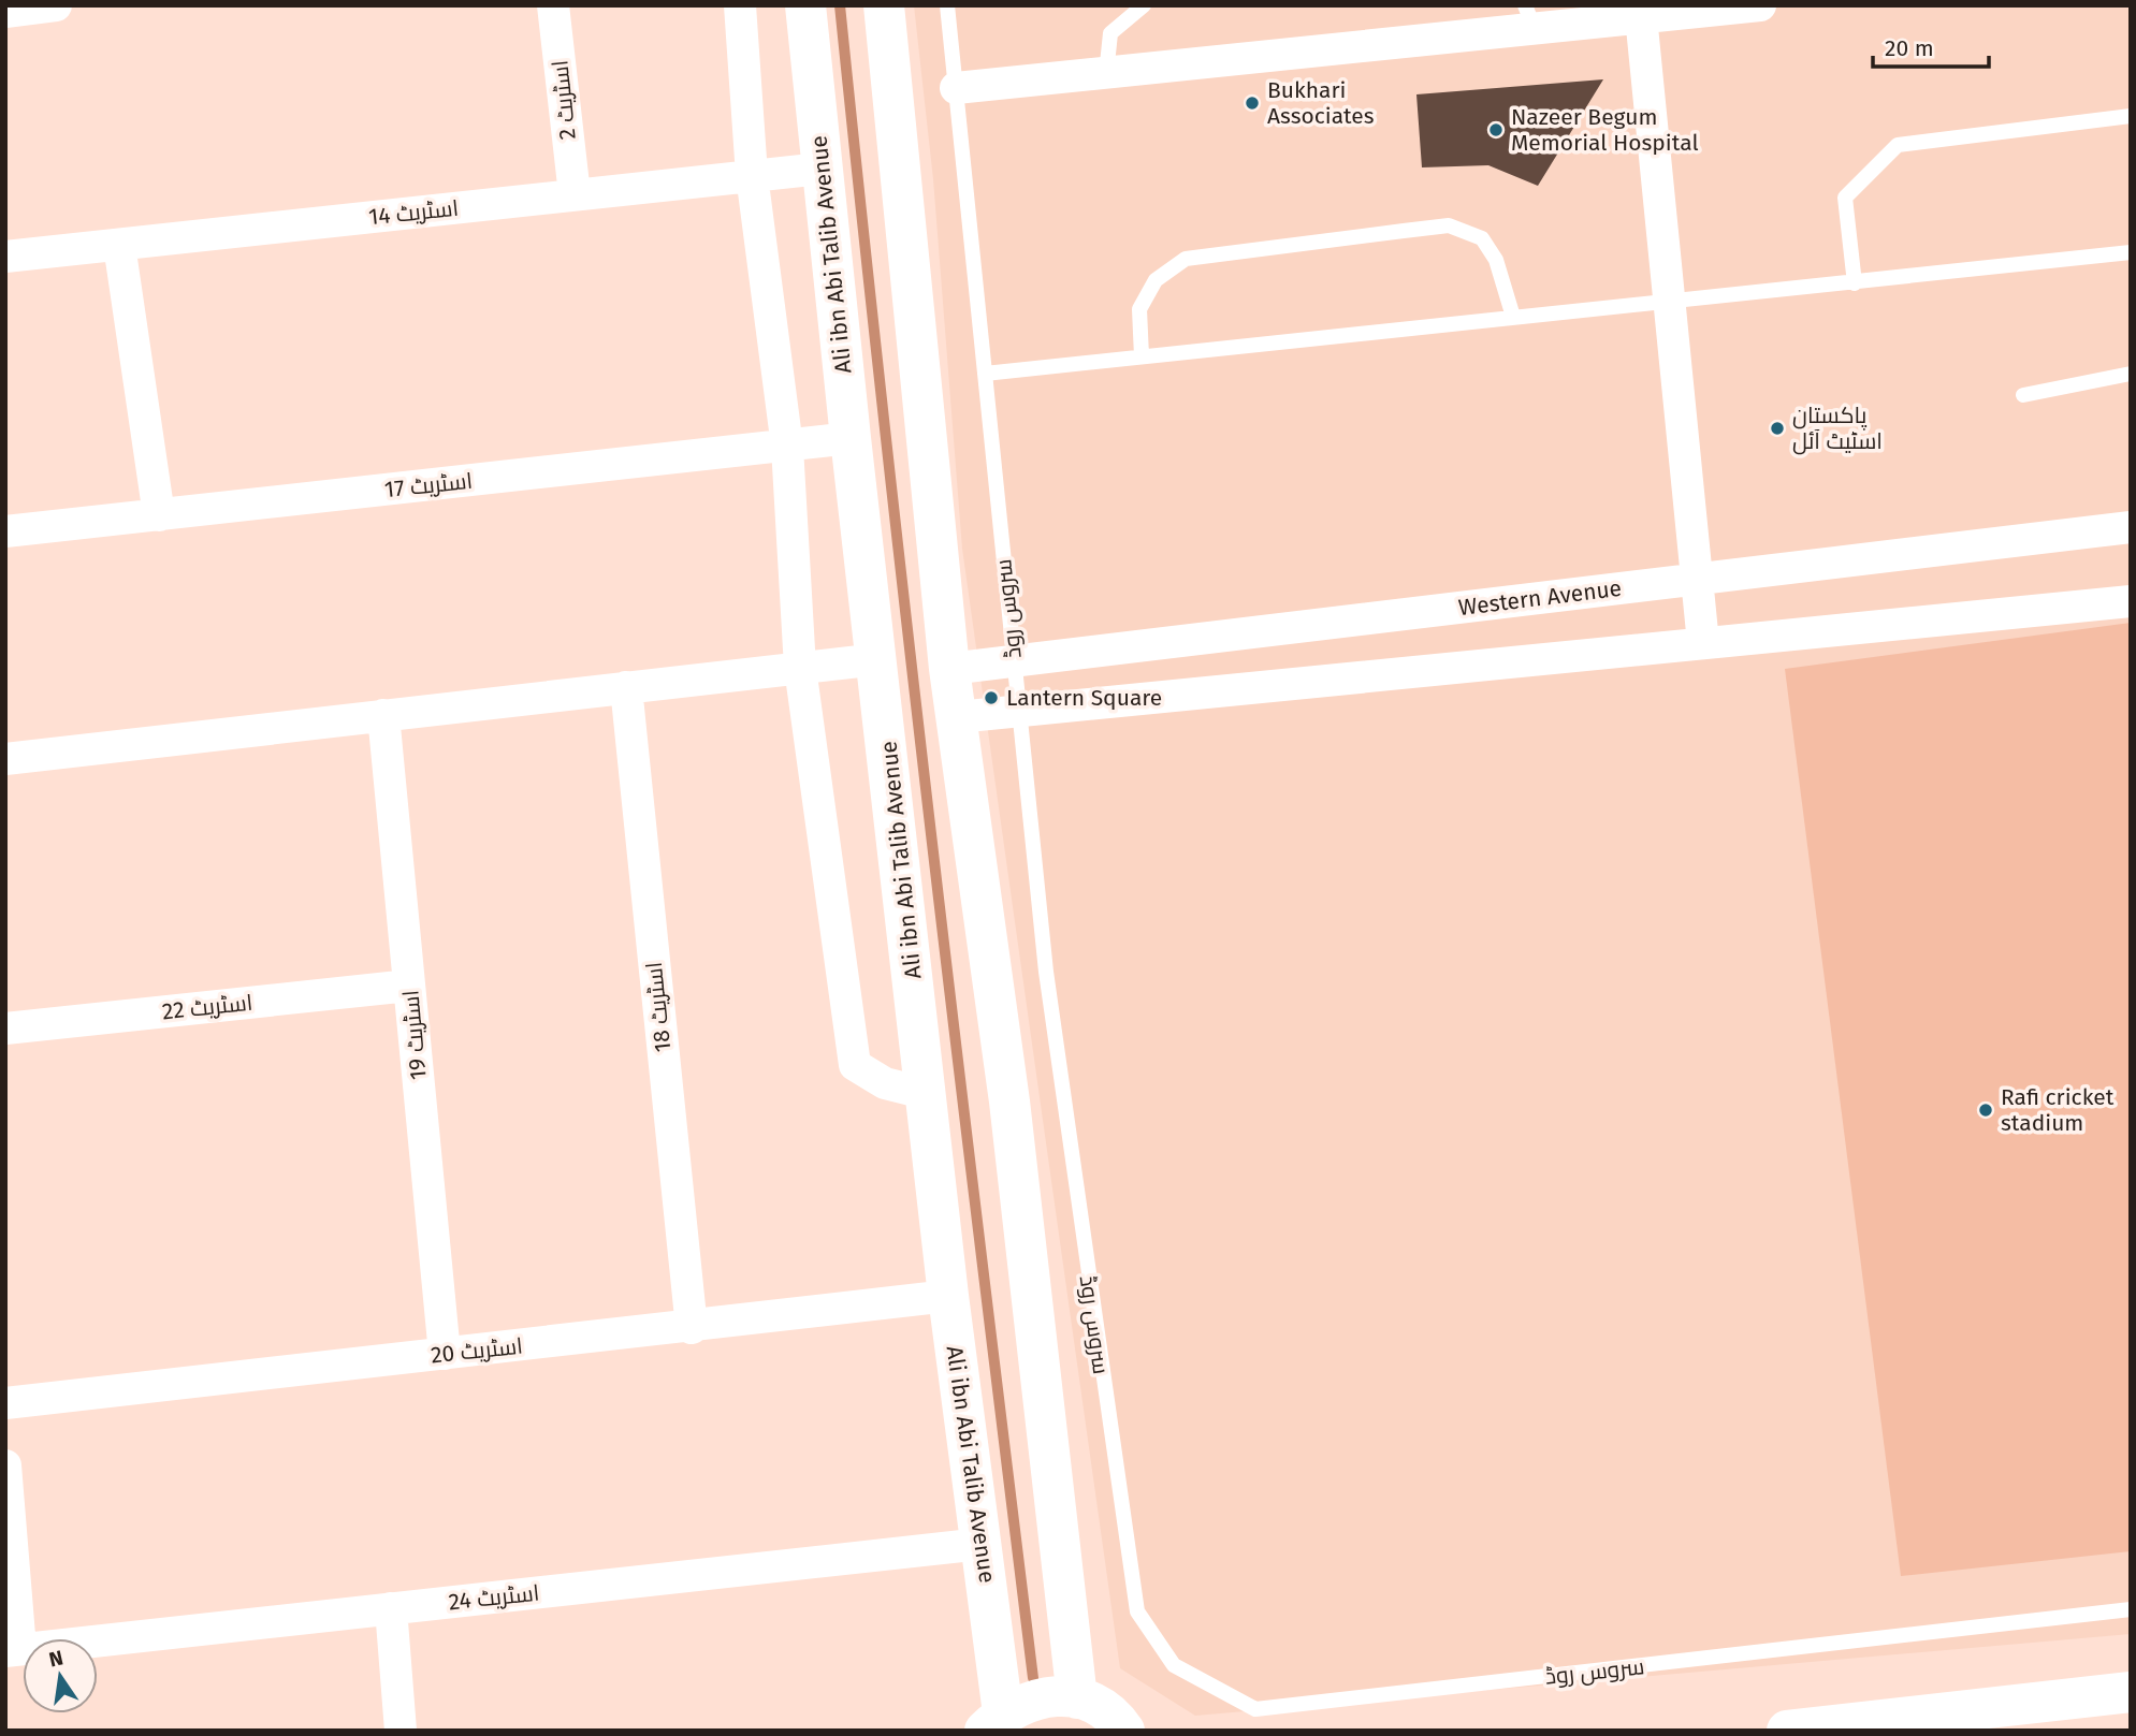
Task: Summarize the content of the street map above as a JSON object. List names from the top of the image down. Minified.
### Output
{"streets":{"main road":["Ali ibn Abi Talib Avenue"],"street":["اسٹریٹ 2","اسٹریٹ 14","اسٹریٹ 17","Western Avenue","اسٹریٹ 22","اسٹریٹ 18","اسٹریٹ 19","اسٹریٹ 20","اسٹریٹ 24"],"lane":["سروس روڈ"]},"crossings":[["اسٹریٹ 2","اسٹریٹ 14"],["اسٹریٹ 14","Ali ibn Abi Talib Avenue"],["Ali ibn Abi Talib Avenue","اسٹریٹ 17"],["Ali ibn Abi Talib Avenue","اسٹریٹ 20"],["Ali ibn Abi Talib Avenue","اسٹریٹ 24"],["Western Avenue","سروس روڈ"],["اسٹریٹ 22","اسٹریٹ 19"],["اسٹریٹ 18","اسٹریٹ 20"],["اسٹریٹ 19","اسٹریٹ 20"]],"places":["Bukhari Associates","Nazeer Begum Memorial Hospital","پاکستان اسٹیٹ آئل","Lantern Square","Rafi cricket stadium"],"scale_bar":"20 m","north":"top"}
